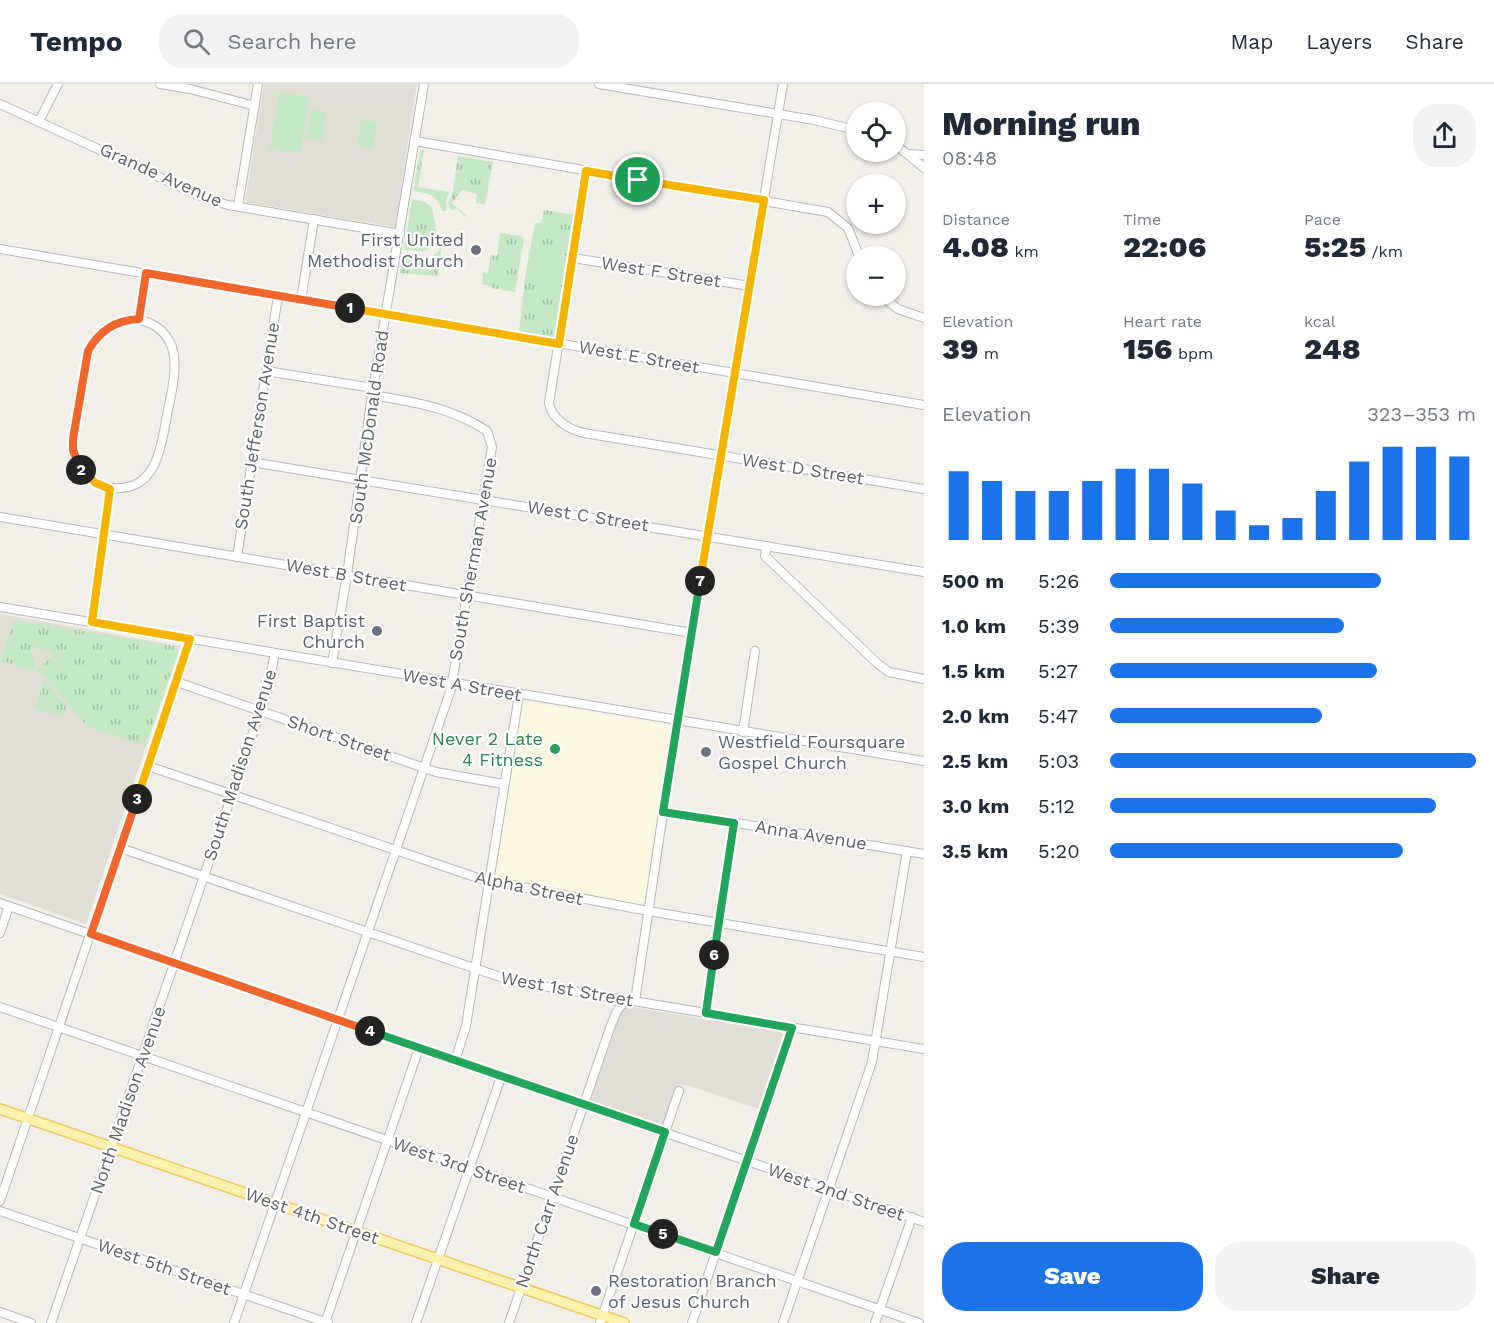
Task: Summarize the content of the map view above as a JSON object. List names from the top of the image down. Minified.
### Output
{"streets":{"main road":["West 4th Street"],"street":["Grande Avenue","West F Street","West E Street","South Jefferson Avenue","South McDonald Road","West D Street","West C Street","South Sherman Avenue","West B Street","West A Street","Short Street","South Madison Avenue","Anna Avenue","Alpha Street","West 1st Street","North Madison Avenue","West 3rd Street","West 2nd Street","North Carr Avenue","West 5th Street"]},"crossings":[["Grande Avenue","South McDonald Road"],["West E Street","South Jefferson Avenue"],["West E Street","South McDonald Road"],["West E Street","West D Street"],["South Jefferson Avenue","West C Street"],["South Jefferson Avenue","West B Street"],["South McDonald Road","West C Street"],["South McDonald Road","South Sherman Avenue"],["South McDonald Road","West B Street"],["South McDonald Road","West A Street"],["West C Street","South Sherman Avenue"],["South Sherman Avenue","West B Street"],["South Sherman Avenue","West A Street"],["South Sherman Avenue","Short Street"],["South Sherman Avenue","Alpha Street"],["South Sherman Avenue","West 1st Street"],["South Sherman Avenue","West 3rd Street"],["South Sherman Avenue","West 2nd Street"],["South Sherman Avenue","West 4th Street"],["South Sherman Avenue","West 5th Street"],["West A Street","South Madison Avenue"],["Short Street","South Madison Avenue"],["South Madison Avenue","Alpha Street"],["South Madison Avenue","West 1st Street"],["South Madison Avenue","North Madison Avenue"],["West 1st Street","North Madison Avenue"],["West 1st Street","North Carr Avenue"],["North Madison Avenue","West 3rd Street"],["North Madison Avenue","West 2nd Street"],["North Madison Avenue","West 4th Street"],["North Madison Avenue","West 5th Street"],["West 3rd Street","North Carr Avenue"],["West 2nd Street","North Carr Avenue"],["North Carr Avenue","West 4th Street"]],"places":["First United Methodist Church","First Baptist Church","Never 2 Late 4 Fitness","Westfield Foursquare Gospel Church","Restoration Branch of Jesus Church"],"page":{"header":"Tempo","search":"Search here","nav":["Map","Layers","Share"],"heading":["Morning run","08:48"],"map_buttons":["+","−"],"stats":[["Distance","4.08 km"],["Time","22:06"],["Pace","5:25 /km"],["Elevation","39 m"],["Heart rate","156 bpm"],["kcal","248"]],"pins":["1","2","7","3","6","4","5"],"chart":["Elevation","323–353 m"],"list":[{"name":"500 m","note":"5:26"},{"name":"1.0 km","note":"5:39"},{"name":"1.5 km","note":"5:27"},{"name":"2.0 km","note":"5:47"},{"name":"2.5 km","note":"5:03"},{"name":"3.0 km","note":"5:12"},{"name":"3.5 km","note":"5:20"}],"buttons":["Save","Share"]}}
